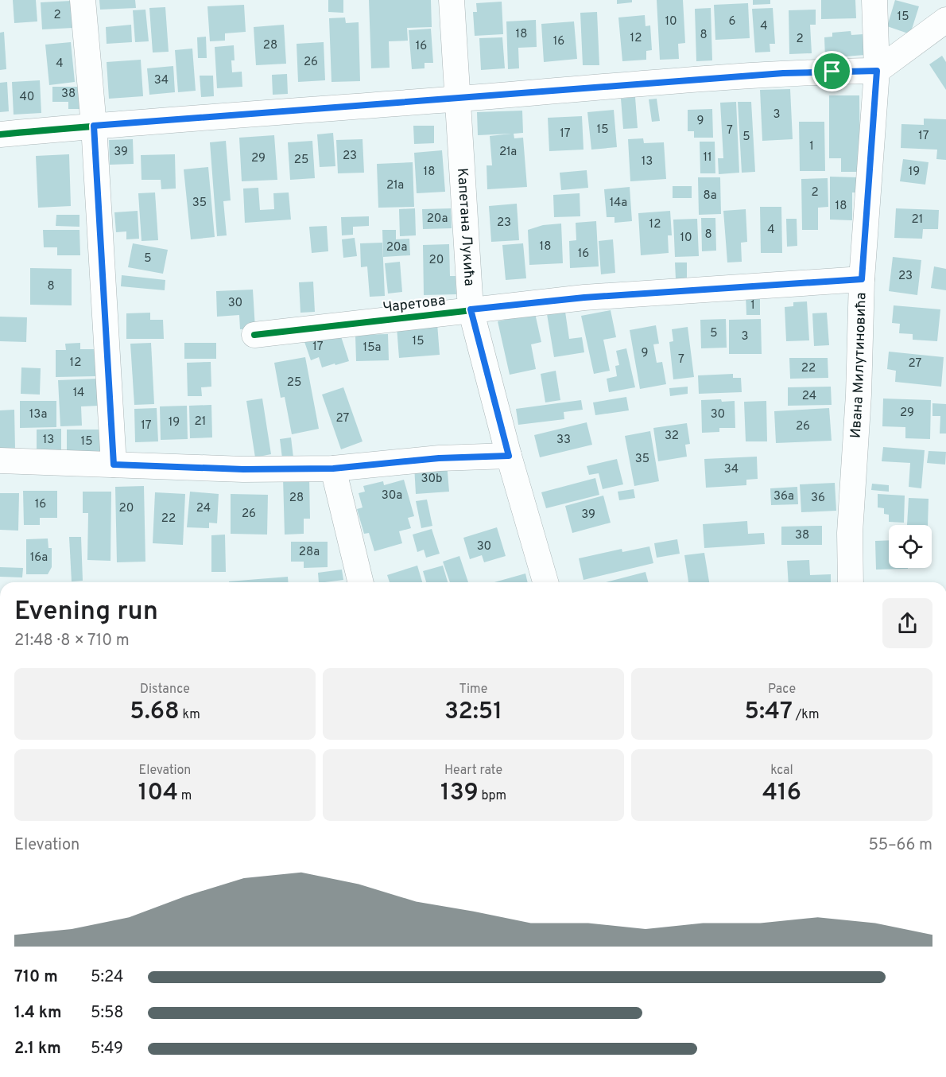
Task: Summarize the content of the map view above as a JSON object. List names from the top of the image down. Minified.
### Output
{"streets":{"street":["Капетана Лукића","Чаретова","Ивана Милутиновића"]},"crossings":[["Капетана Лукића","Чаретова"],["Чаретова","Ивана Милутиновића"]],"house_numbers":["2","15","10","6","4","18","8","12","2","16","28","16","26","4","34","38","40","3","9","15","7","17","17","5","1","39","21a","23","11","29","25","13","18","19","21a","2","8a","35","14a","18","20a","21","23","12","4","8","10","18","20a","16","5","20","23","8","30","1","5","3","15","17","15a","9","7","12","27","22","25","14","24","29","13a","30","27","21","19","17","26","32","13","33","15","35","34","30b","30a","36a","28","36","16","20","24","26","39","22","38","30","28a","16a"],"page":{"heading":["Evening run","21:48 · 8 × 710 m"],"stats":[["Distance","5.68 km"],["Time","32:51"],["Pace","5:47 /km"],["Elevation","104 m"],["Heart rate","139 bpm"],["kcal","416"]],"chart":["Elevation","55–66 m"],"list":[{"name":"710 m","note":"5:24"},{"name":"1.4 km","note":"5:58"},{"name":"2.1 km","note":"5:49"}]}}
